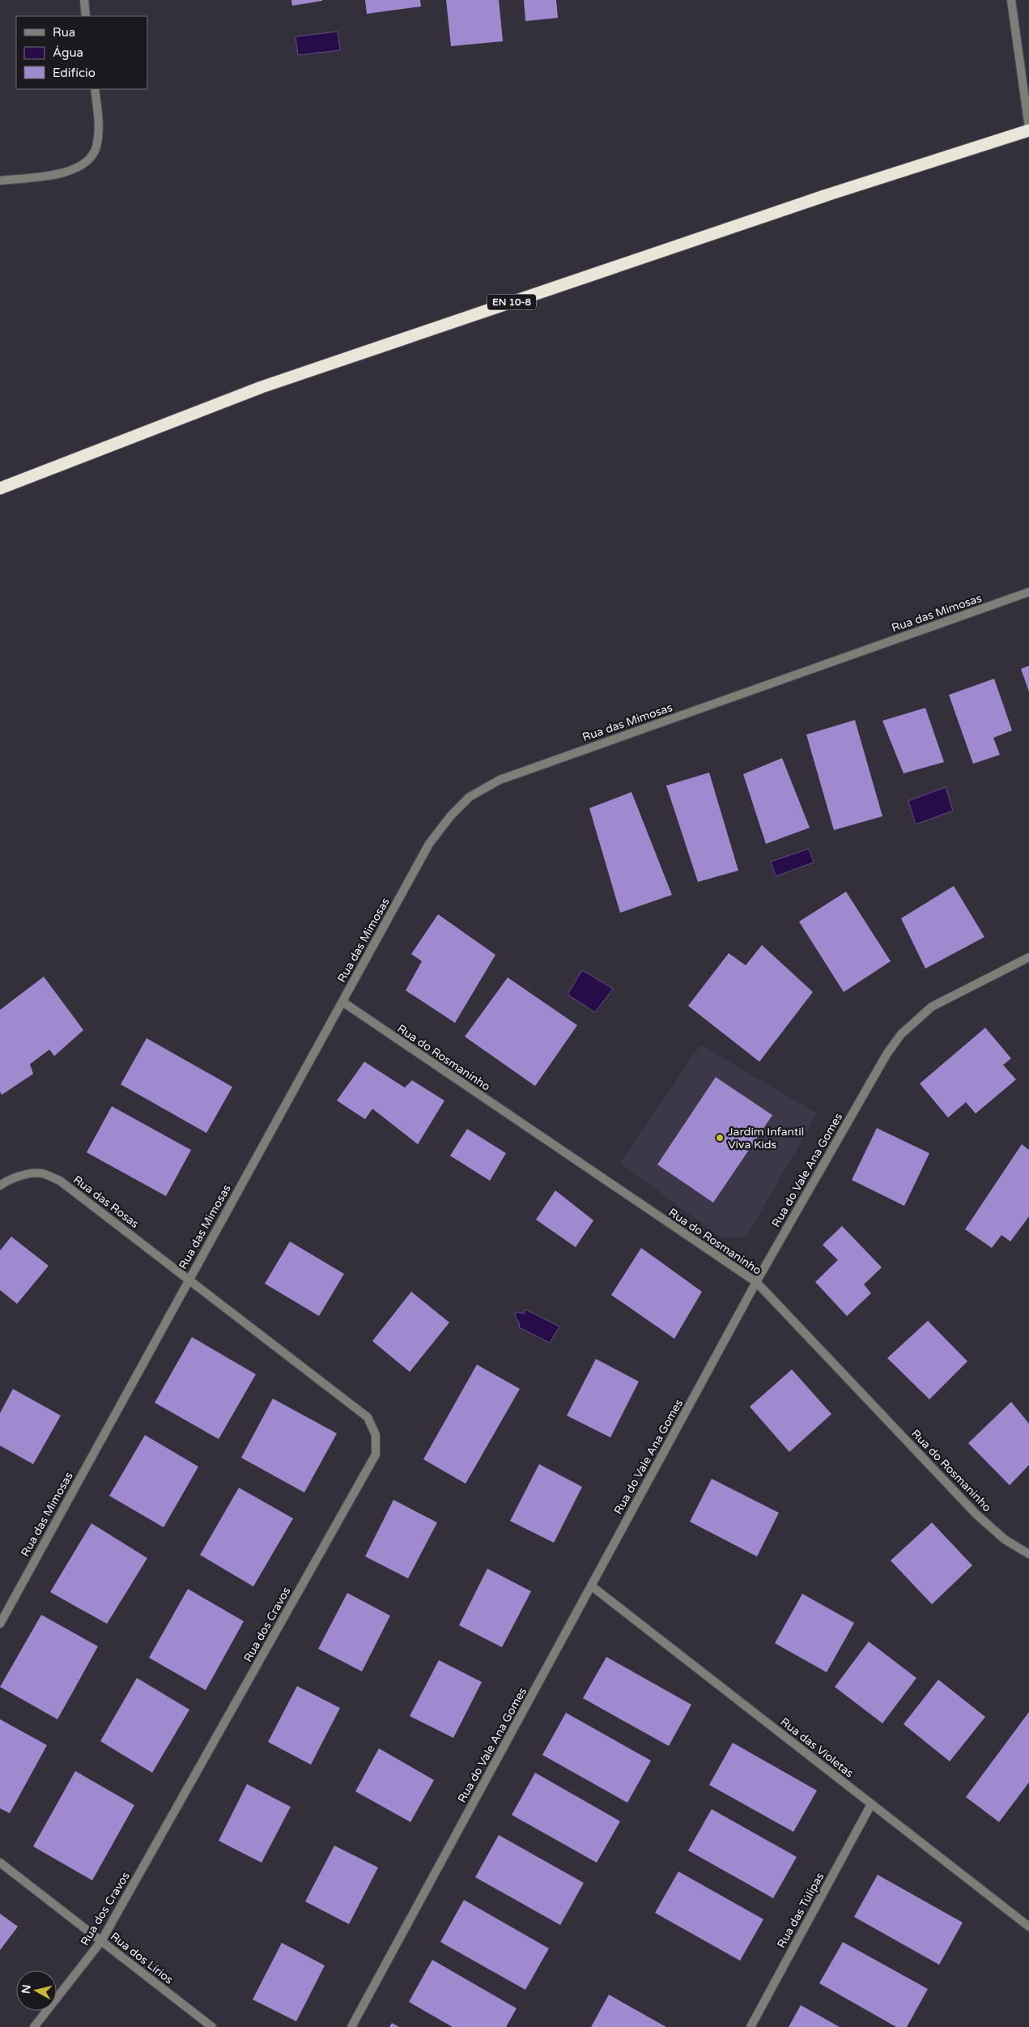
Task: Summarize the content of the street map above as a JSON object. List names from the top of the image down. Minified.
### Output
{"streets":{"highway":["EN 10-8"],"street":["Rua das Mimosas","Rua do Rosmaninho","Rua do Vale Ana Gomes","Rua das Rosas","Rua dos Cravos","Rua das Violetas","Rua das Túlipas","Rua dos Lírios"]},"crossings":[["Rua das Mimosas","Rua do Rosmaninho"],["Rua das Mimosas","Rua das Rosas"],["Rua das Mimosas","Rua dos Cravos"],["Rua do Rosmaninho","Rua do Vale Ana Gomes"],["Rua do Vale Ana Gomes","Rua das Violetas"],["Rua das Rosas","Rua dos Cravos"],["Rua dos Cravos","Rua dos Lírios"],["Rua das Violetas","Rua das Túlipas"]],"places":["Jardim Infantil Viva Kids"],"legend":["Rua","Água","Edifício"],"north":"left"}
